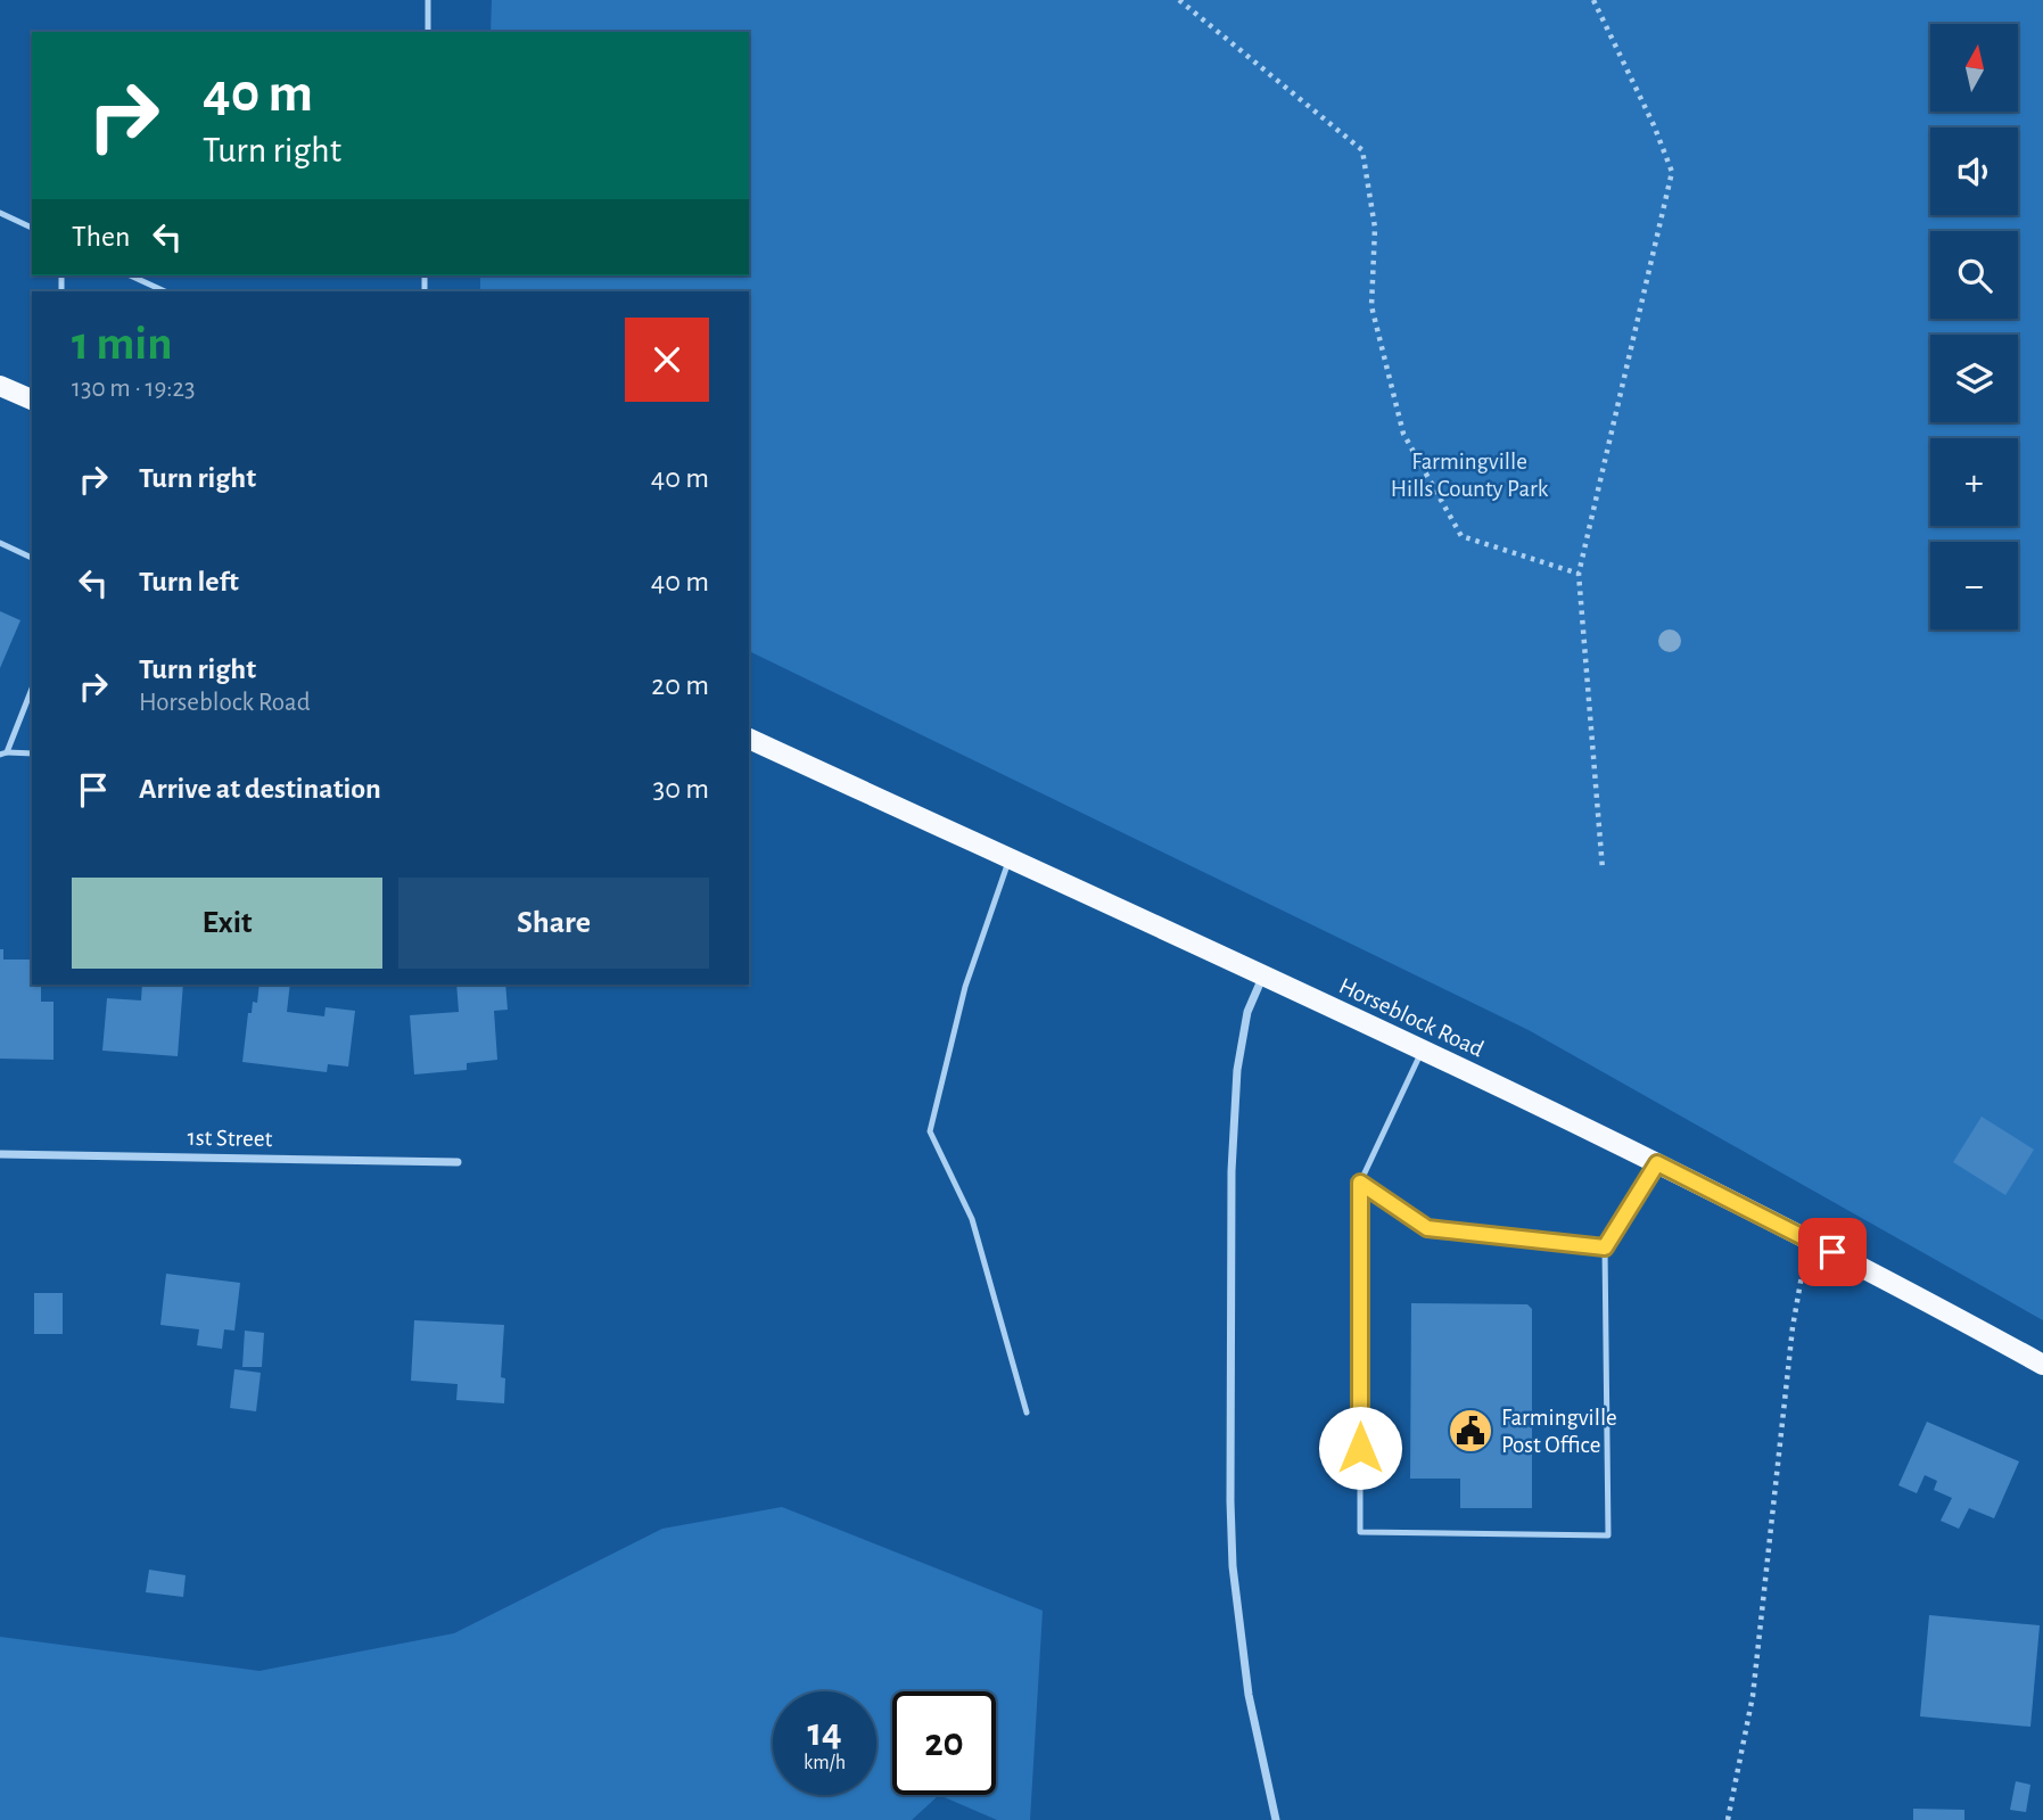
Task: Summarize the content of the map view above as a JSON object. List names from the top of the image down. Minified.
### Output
{"streets":{"main road":["Horseblock Road"],"street":["1st Street"]},"parks":["Farmingville Hills County Park"],"places":{"public building":["Farmingville Post Office"]},"north":"top","page":{"map_buttons":["+","−"],"turn":["40 m","Turn right"],"then":"Then","heading":["1 min","130 m · 19:23"],"list":[{"name":"Turn right","value":"40 m"},{"name":"Turn left","value":"40 m"},{"name":"Turn right","note":"Horseblock Road","value":"20 m"},{"name":"Arrive at destination","value":"30 m"}],"buttons":["Exit","Share"],"speed":"14 km/h","limit":"20"}}
